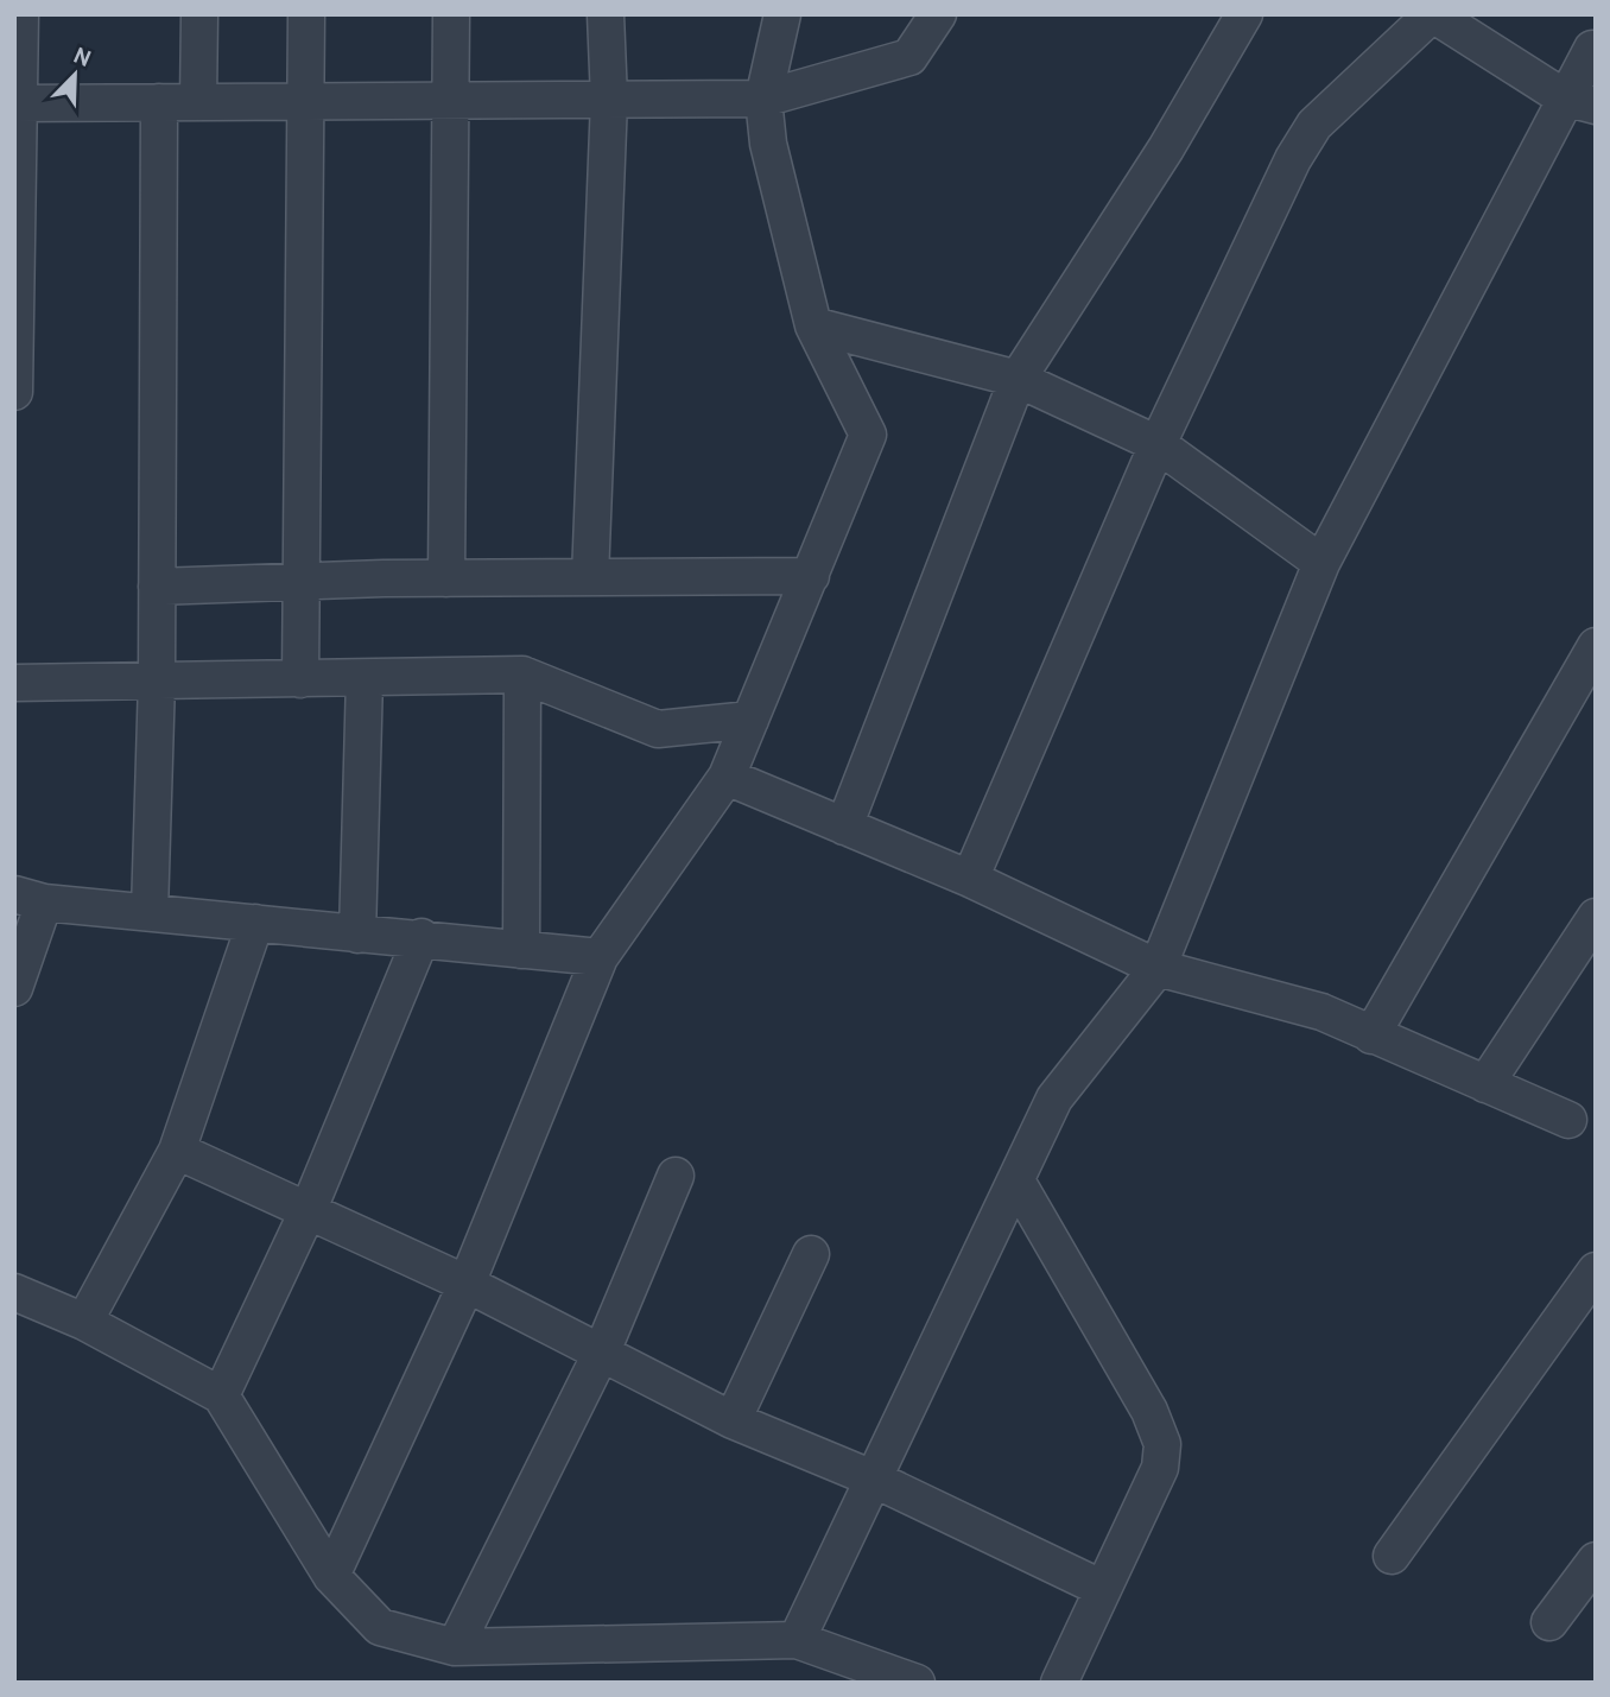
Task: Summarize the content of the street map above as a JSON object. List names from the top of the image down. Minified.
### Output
{"north":"top right"}
